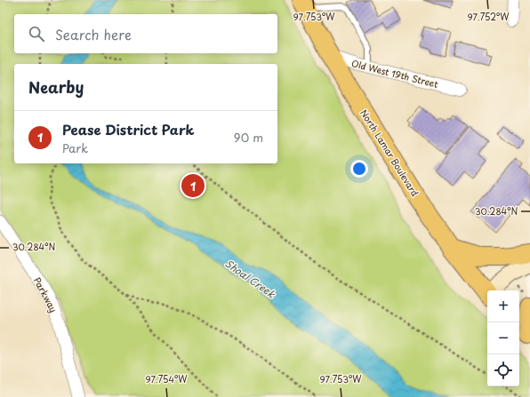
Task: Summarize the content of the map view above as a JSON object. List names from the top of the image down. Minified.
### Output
{"streets":{"main road":["North Lamar Boulevard"],"street":["Old West 19th Street","Parkway"]},"crossings":[["Old West 19th Street","North Lamar Boulevard"]],"water":["Shoal Creek"],"page":{"search":"Search here","heading":"Nearby","list":[{"mark":"1","name":"Pease District Park","note":"Park","value":"90 m"}],"pins":"1","map_buttons":["+","−"]},"coordinates":["97.753°W","97.752°W","30.284°N","97.754°W"]}
